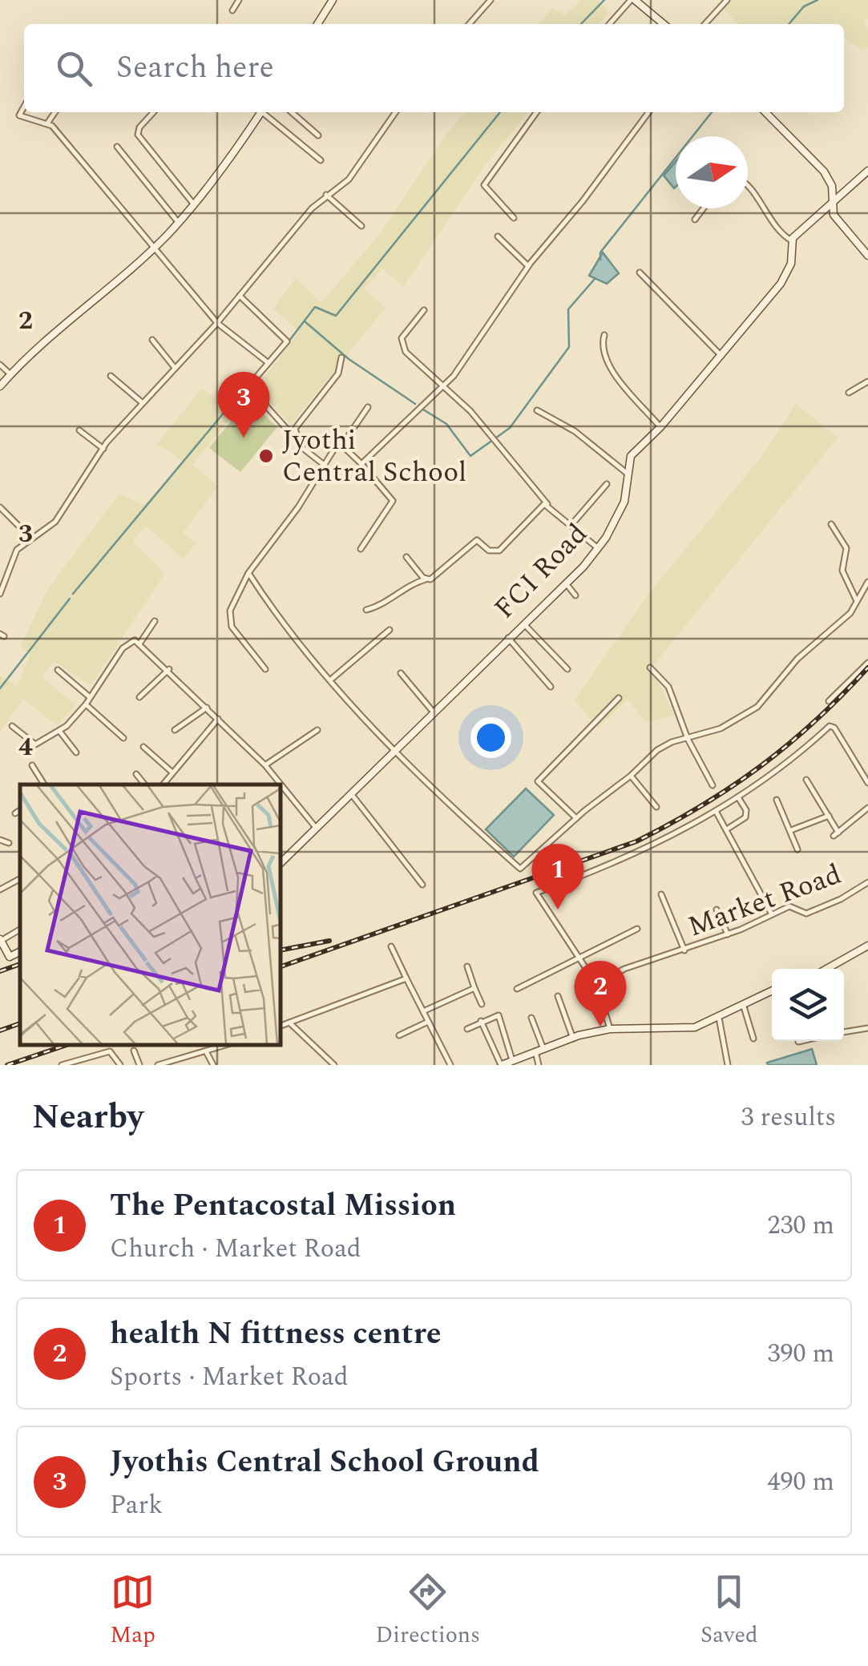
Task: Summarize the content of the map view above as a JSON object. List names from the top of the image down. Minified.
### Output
{"streets":{"street":["FCI Road","Market Road"]},"places":["Jyothi Central School"],"north":"right","page":{"search":"Search here","pins":["3","1","2"],"heading":["Nearby","3 results"],"list":[{"mark":"1","name":"The Pentacostal Mission","note":"Church · Market Road","value":"230 m"},{"mark":"2","name":"health N fittness centre","note":"Sports · Market Road","value":"390 m"},{"mark":"3","name":"Jyothis Central School Ground","note":"Park","value":"490 m"}],"nav":["Map","Directions","Saved"]},"grid":{"rows":["2","3","4"]}}
